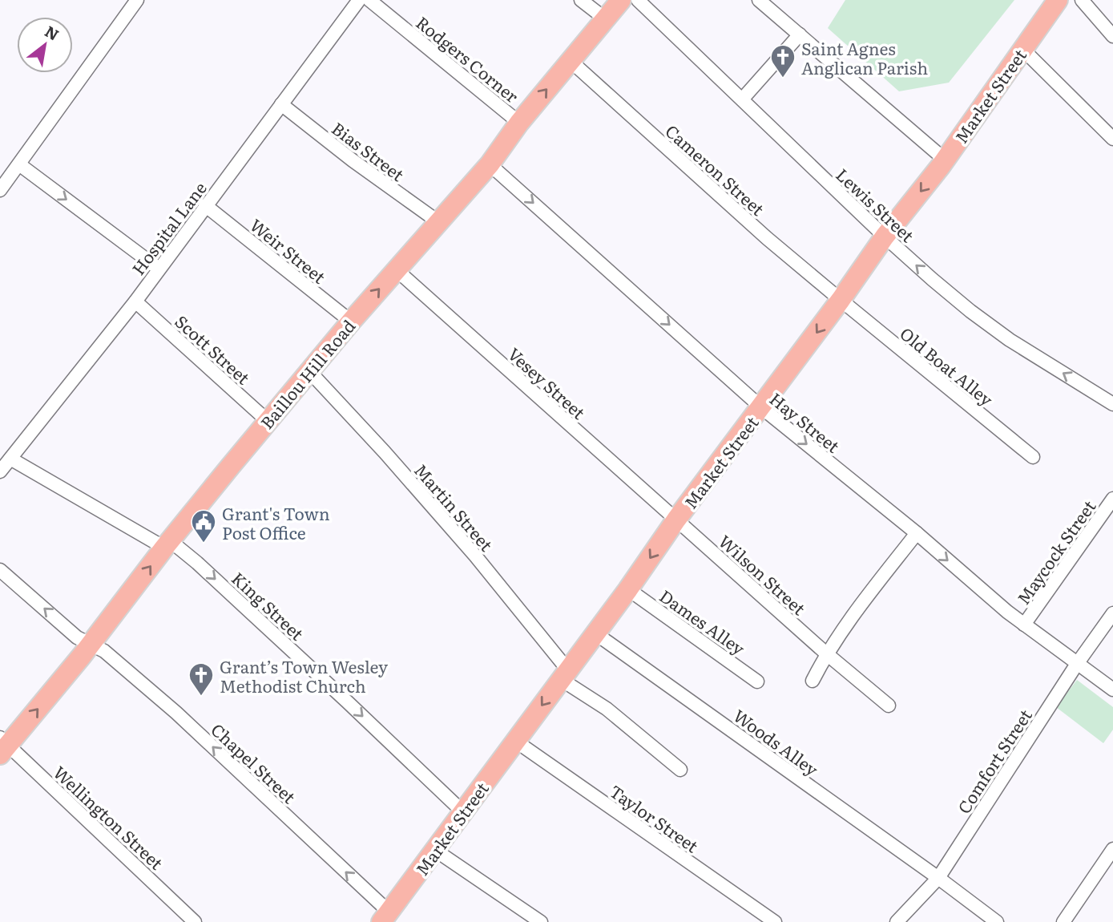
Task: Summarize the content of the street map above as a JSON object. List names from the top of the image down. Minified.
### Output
{"streets":{"main road":["Market Street","Baillou Hill Road"],"street":["Rodgers Corner","Bias Street","Cameron Street","Lewis Street","Hospital Lane","Weir Street","Scott Street","Old Boat Alley","Vesey Street","Hay Street","Martin Street","Maycock Street","Wilson Street","King Street","Dames Alley","Woods Alley","Comfort Street","Chapel Street","Wellington Street","Taylor Street"]},"crossings":[["Rodgers Corner","Baillou Hill Road"],["Market Street","Cameron Street"],["Market Street","Lewis Street"],["Market Street","Old Boat Alley"],["Market Street","Vesey Street"],["Market Street","Hay Street"],["Market Street","Martin Street"],["Market Street","Wilson Street"],["Market Street","King Street"],["Market Street","Dames Alley"],["Market Street","Woods Alley"],["Market Street","Chapel Street"],["Market Street","Taylor Street"],["Bias Street","Hospital Lane"],["Bias Street","Baillou Hill Road"],["Cameron Street","Old Boat Alley"],["Cameron Street","Baillou Hill Road"],["Hospital Lane","Weir Street"],["Hospital Lane","Scott Street"],["Hospital Lane","King Street"],["Weir Street","Baillou Hill Road"],["Scott Street","Baillou Hill Road"],["Baillou Hill Road","Vesey Street"],["Baillou Hill Road","Hay Street"],["Baillou Hill Road","Martin Street"],["Baillou Hill Road","King Street"],["Baillou Hill Road","Chapel Street"],["Baillou Hill Road","Wellington Street"],["Vesey Street","Wilson Street"],["Hay Street","Maycock Street"],["Hay Street","Comfort Street"],["Woods Alley","Comfort Street"]],"one_way":["Market Street","Lewis Street","Baillou Hill Road","Hay Street","King Street","Chapel Street"],"places":{"church":["Saint Agnes Anglican Parish","Grant’s Town Wesley Methodist Church"],"public building":["Grant's Town Post Office"]},"north":"top right"}
